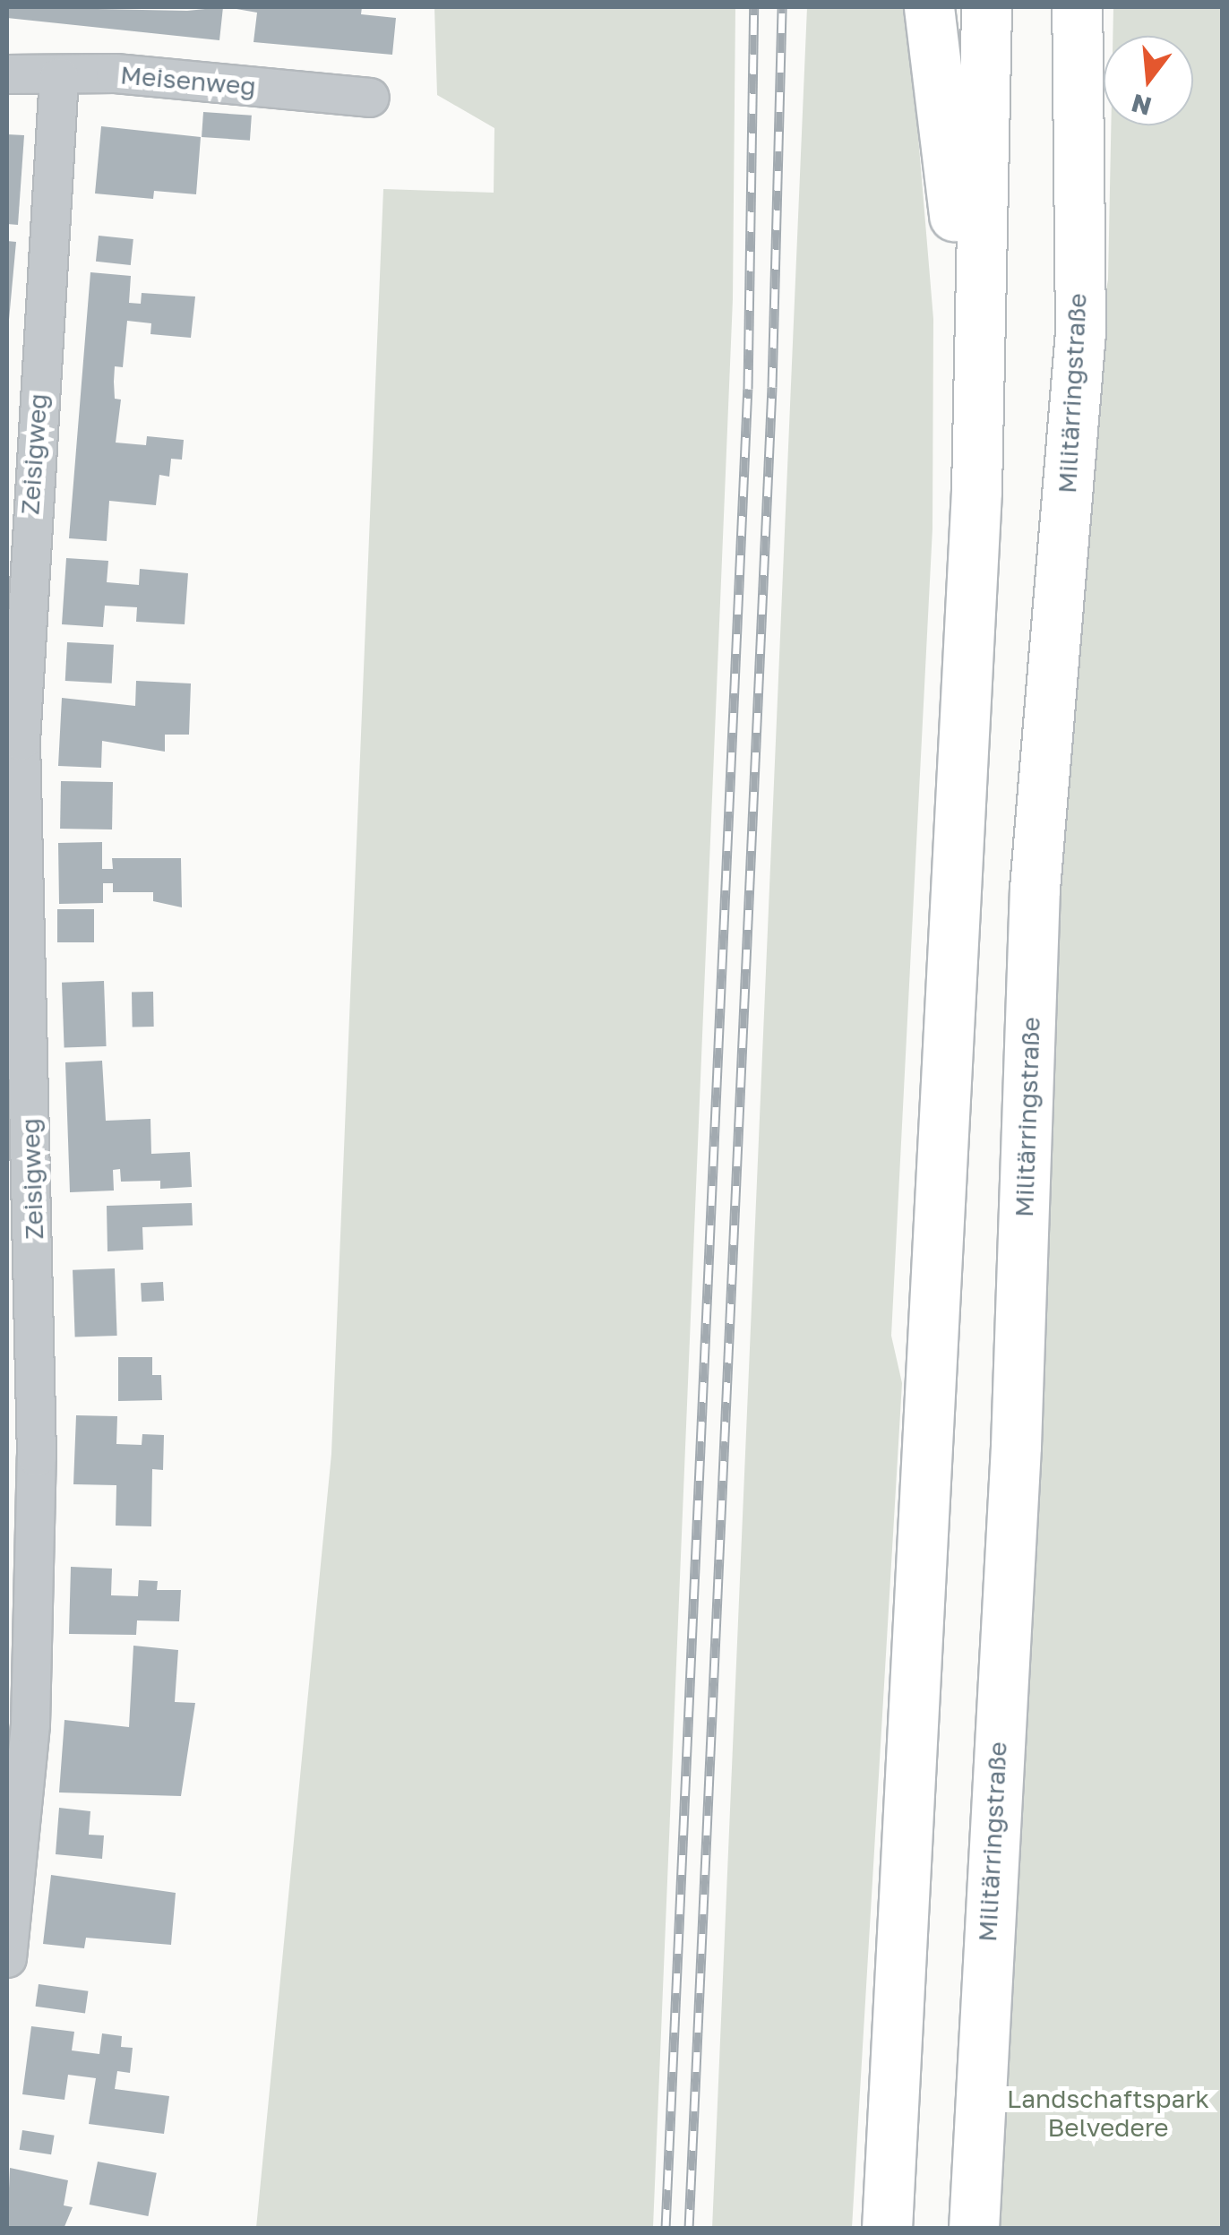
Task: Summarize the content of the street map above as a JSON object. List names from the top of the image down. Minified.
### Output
{"streets":{"highway":["Militärringstraße"],"street":["Meisenweg","Zeisigweg"]},"crossings":[["Meisenweg","Zeisigweg"]],"parks":["Landschaftspark Belvedere"],"north":"bottom"}
